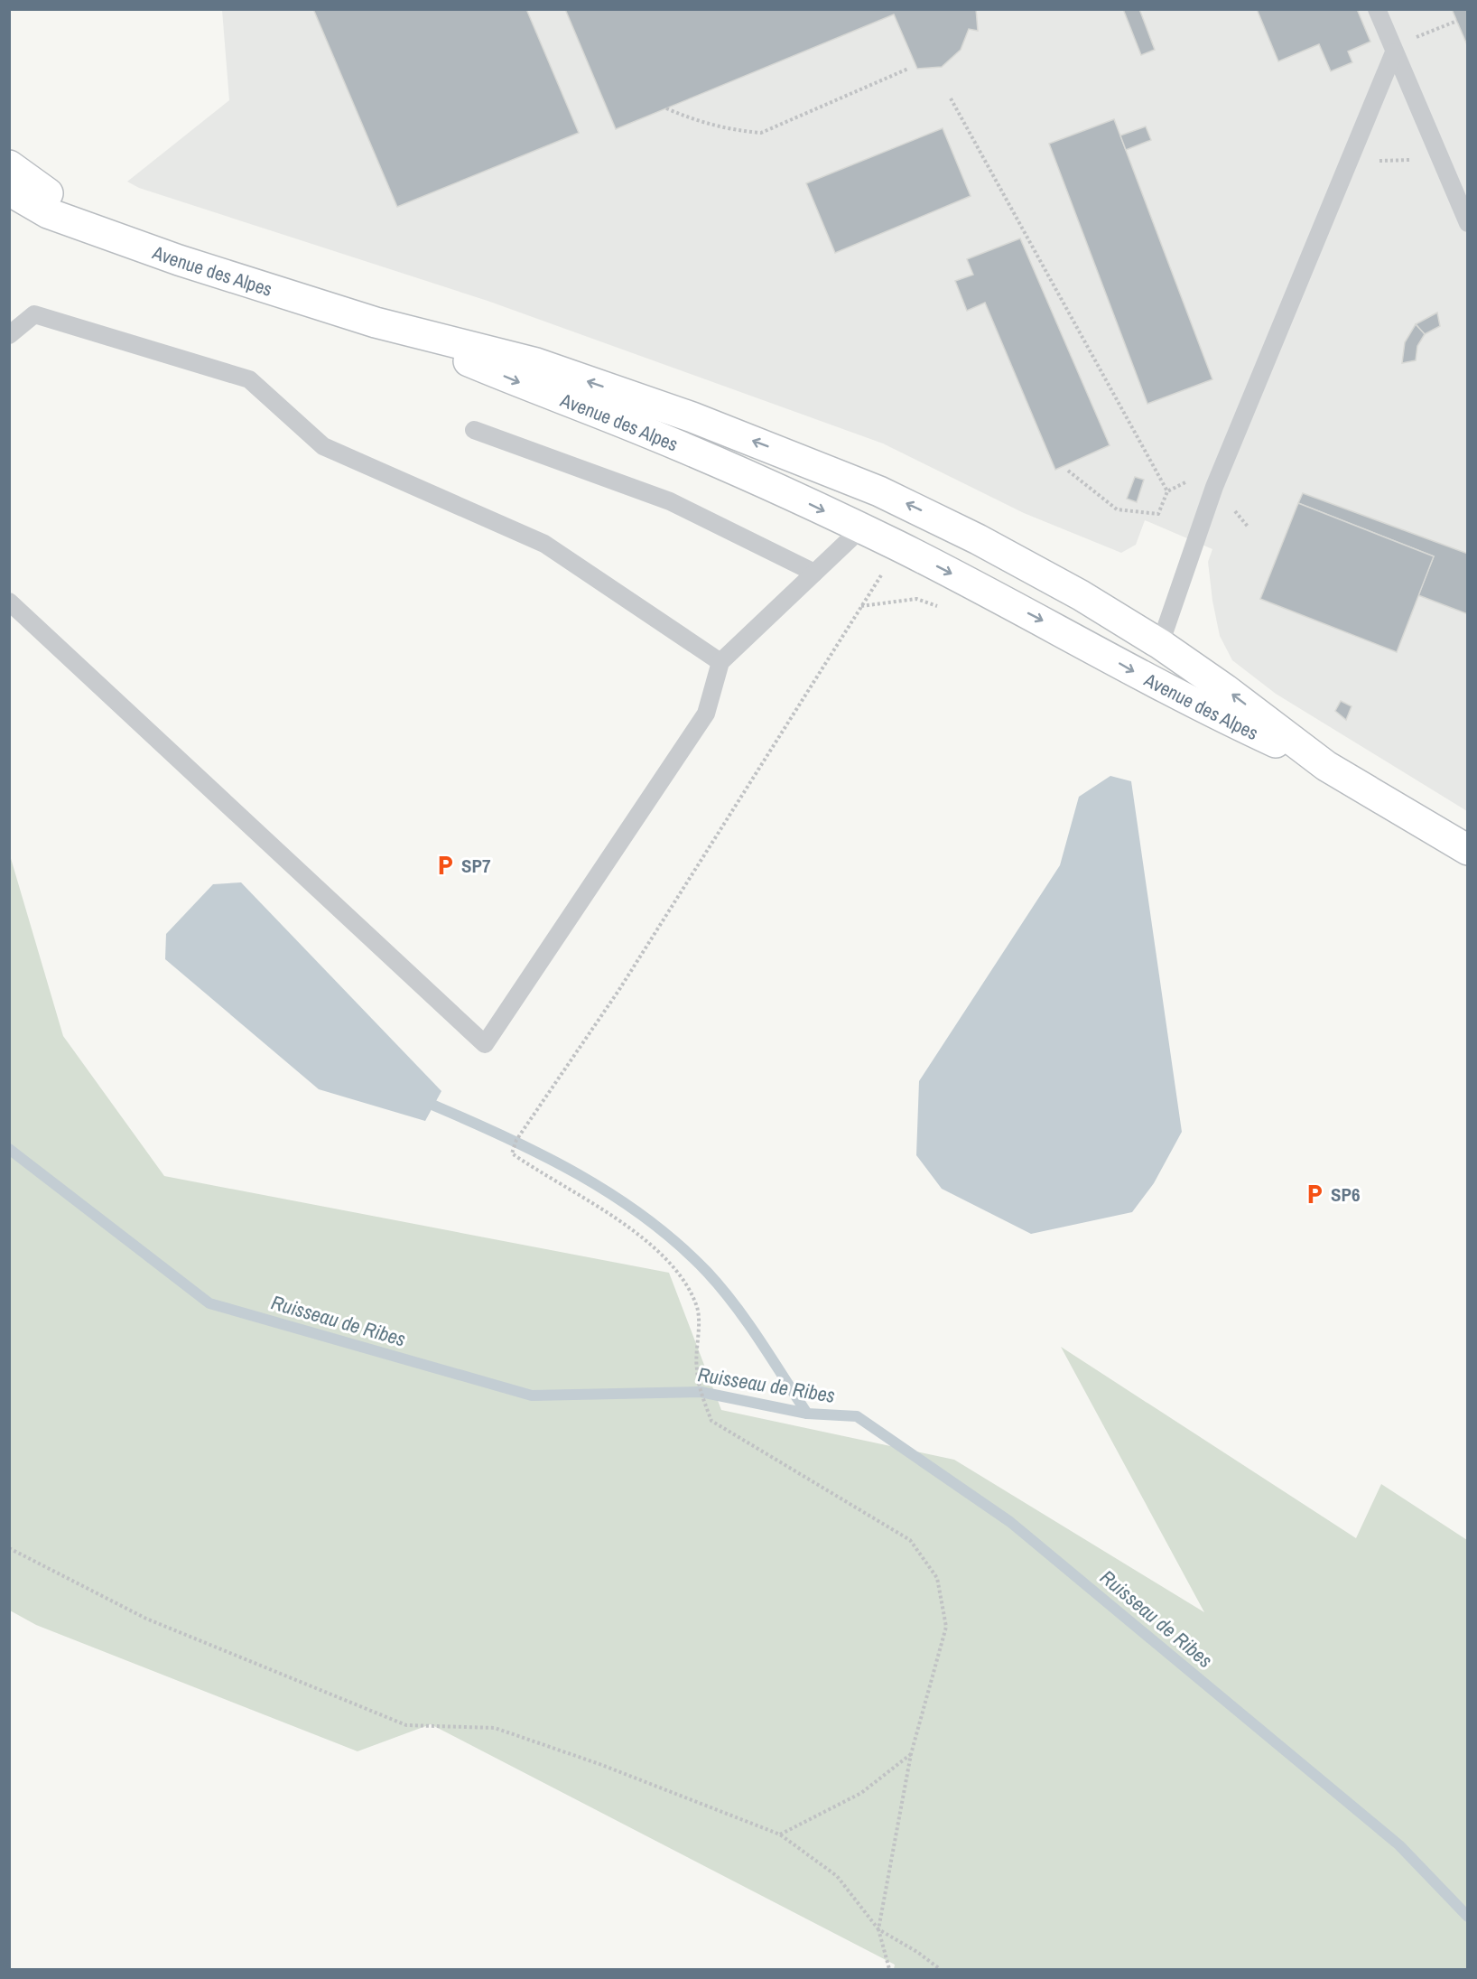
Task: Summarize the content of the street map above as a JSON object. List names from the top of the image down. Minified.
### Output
{"streets":{"main road":["Avenue des Alpes"]},"water":["Ruisseau de Ribes"],"places":{"parking":["SP7","SP6"]}}
